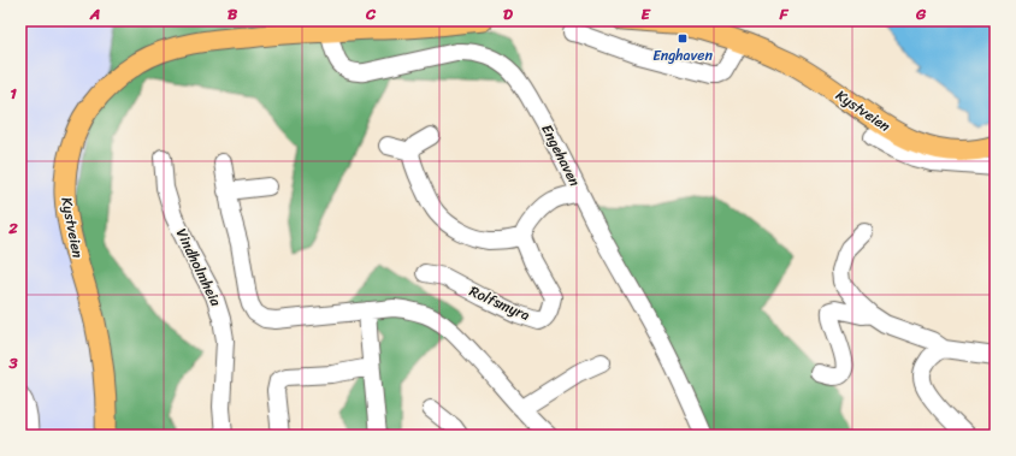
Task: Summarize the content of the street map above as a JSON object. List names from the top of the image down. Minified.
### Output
{"streets":{"main road":["Kystveien"],"street":["Engehaven","Vindholmheia","Rolfsmyra"]},"crossings":[["Kystveien","Engehaven"]],"places":{"transit":["Enghaven"]},"grid":{"columns":["A","B","C","D","E","F","G"],"rows":["1","2","3"]}}
